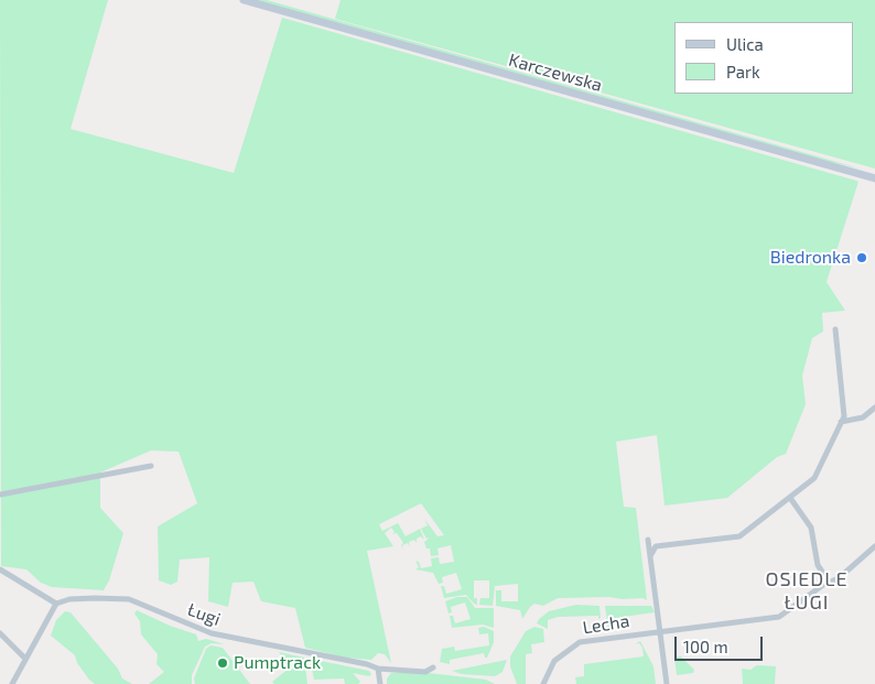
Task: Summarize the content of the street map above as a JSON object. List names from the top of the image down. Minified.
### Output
{"streets":{"main road":["Karczewska"],"street":["Ługi","Lecha"]},"districts":["OSIEDLE ŁUGI"],"places":["Biedronka","Pumptrack"],"legend":["Ulica","Park"],"scale_bar":"100 m"}
